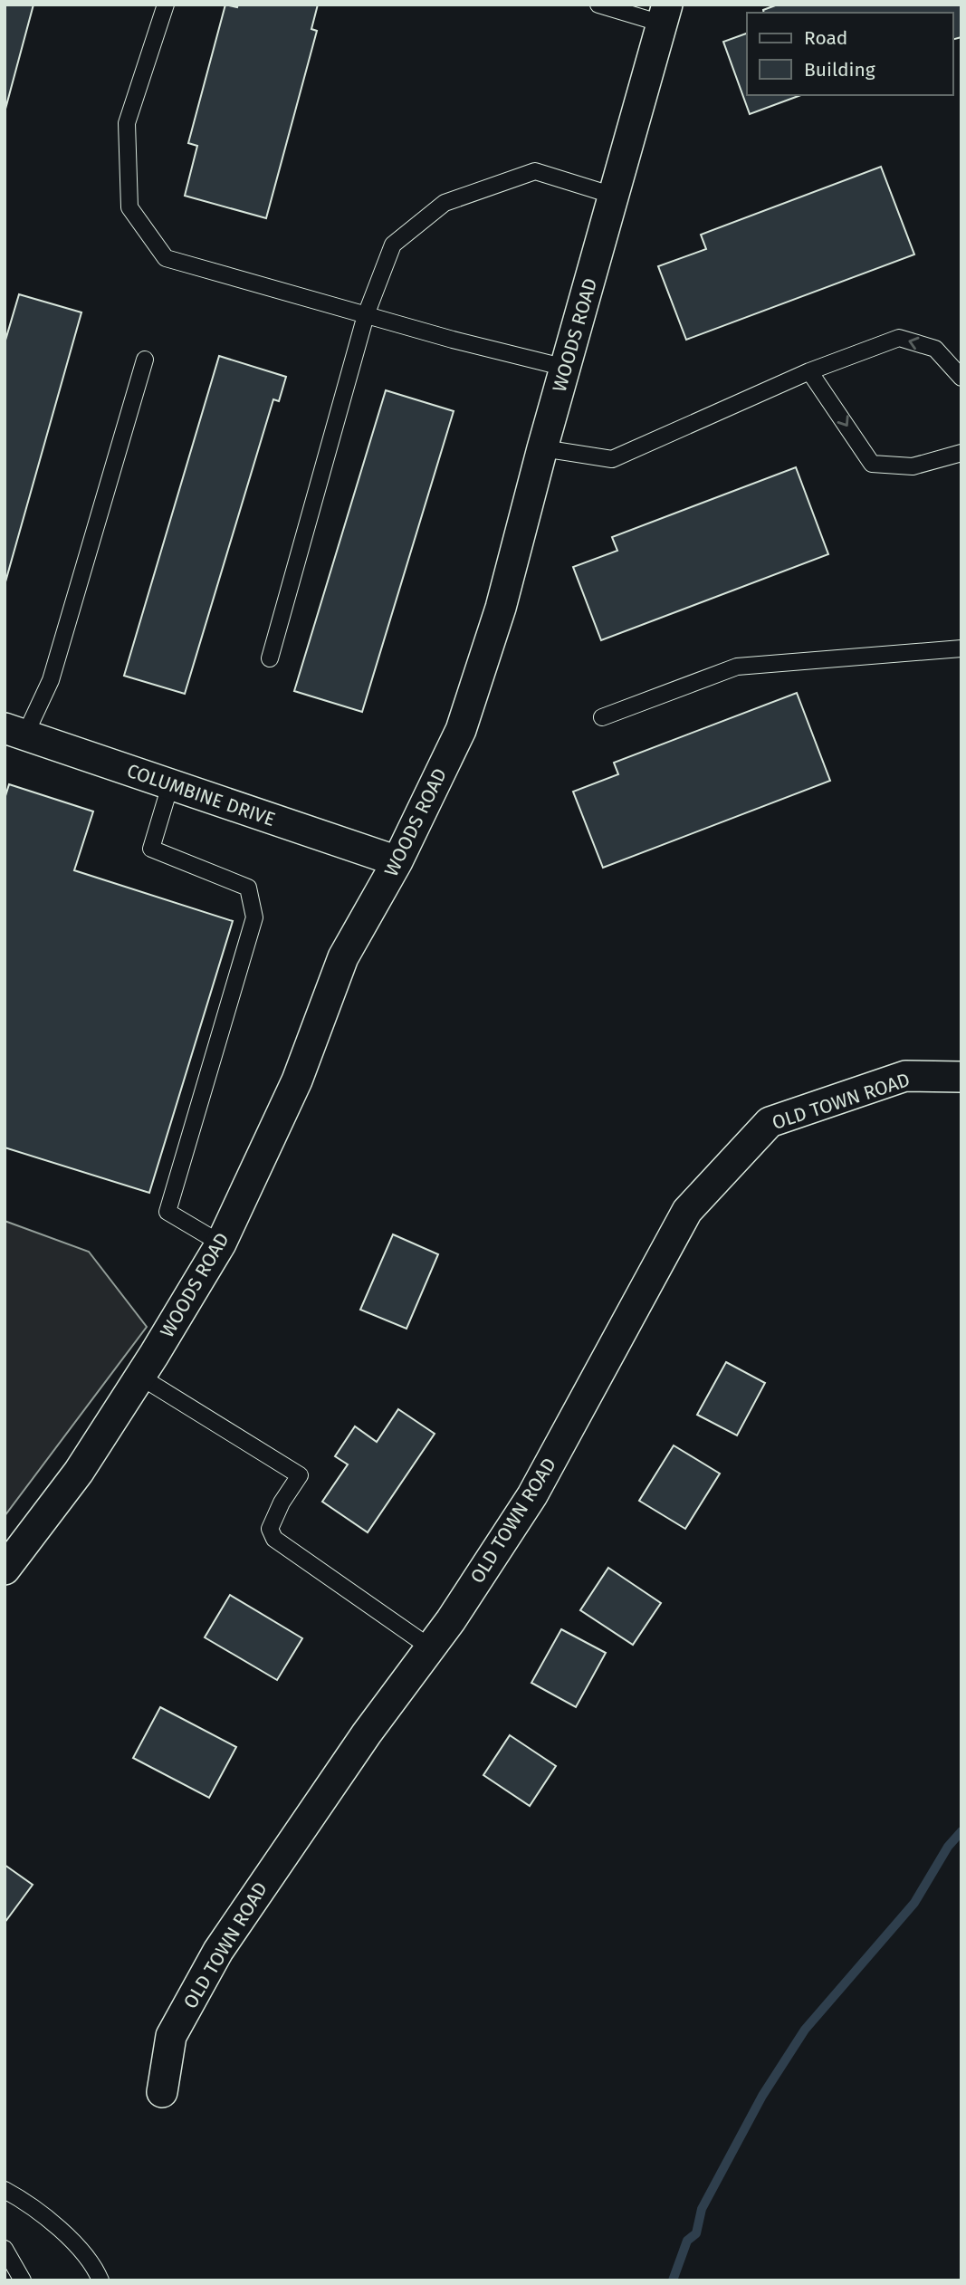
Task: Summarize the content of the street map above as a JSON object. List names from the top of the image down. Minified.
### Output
{"streets":{"street":["WOODS ROAD","COLUMBINE DRIVE","OLD TOWN ROAD"]},"crossings":[["WOODS ROAD","COLUMBINE DRIVE"]],"legend":["Road","Building"]}
